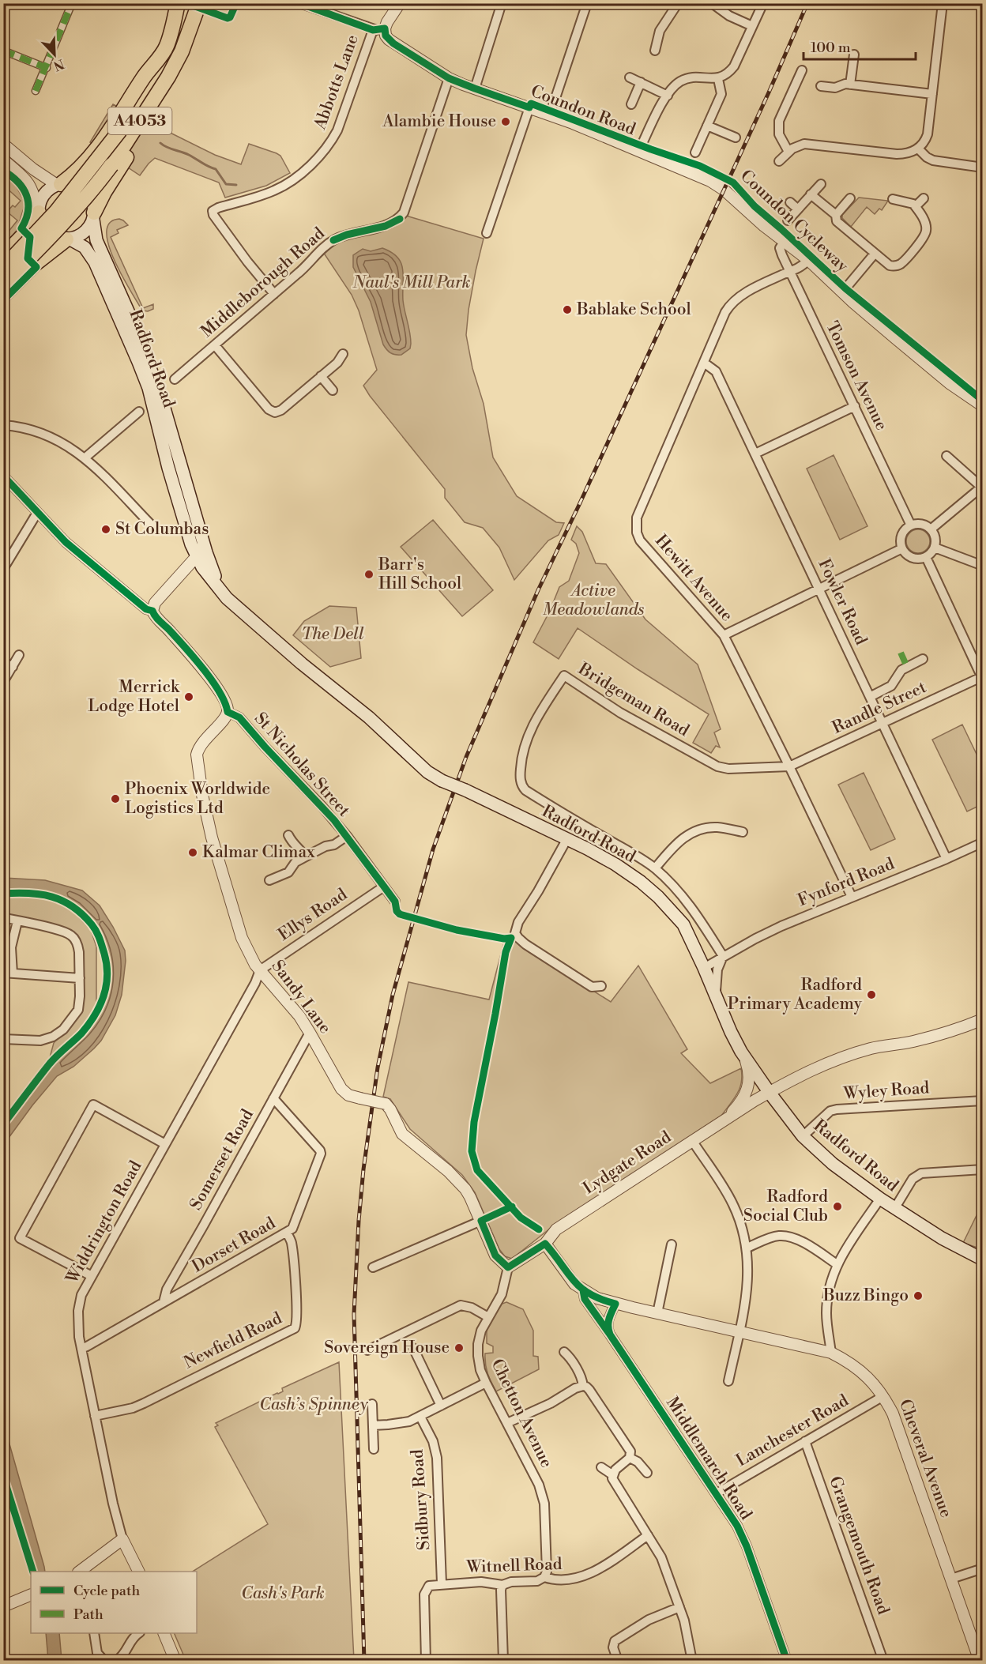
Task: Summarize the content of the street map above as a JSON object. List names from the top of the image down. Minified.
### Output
{"streets":{"highway":["A4053"],"main road":["Radford Road"],"street":["Abbotts Lane","Coundon Road","Middleborough Road","Tomson Avenue","Hewitt Avenue","Fowler Road","Bridgeman Road","Randle Street","St Nicholas Street","Fynford Road","Ellys Road","Sandy Lane","Wyley Road","Somerset Road","Lydgate Road","Widdrington Road","Dorset Road","Newfield Road","Chetton Avenue","Lanchester Road","Middlemarch Road","Cheveral Avenue","Sidbury Road","Grangemouth Road","Witnell Road"],"cycle path":["Coundon Cycleway"]},"crossings":[["Abbotts Lane","Middleborough Road"],["Coundon Road","Middleborough Road"],["Coundon Road","Tomson Avenue"],["Coundon Road","Hewitt Avenue"],["A4053","Radford Road"],["Radford Road","Fynford Road"],["Radford Road","Wyley Road"],["Radford Road","Lydgate Road"],["Tomson Avenue","Hewitt Avenue"],["Hewitt Avenue","Fowler Road"],["Hewitt Avenue","Bridgeman Road"],["Hewitt Avenue","Randle Street"],["Hewitt Avenue","Fynford Road"],["Fowler Road","Randle Street"],["Fowler Road","Fynford Road"],["Bridgeman Road","Randle Street"],["Bridgeman Road","Fynford Road"],["St Nicholas Street","Ellys Road"],["St Nicholas Street","Sandy Lane"],["Ellys Road","Sandy Lane"],["Ellys Road","Widdrington Road"],["Sandy Lane","Somerset Road"],["Sandy Lane","Lydgate Road"],["Sandy Lane","Widdrington Road"],["Sandy Lane","Chetton Avenue"],["Somerset Road","Dorset Road"],["Lydgate Road","Chetton Avenue"],["Lydgate Road","Middlemarch Road"],["Widdrington Road","Dorset Road"],["Widdrington Road","Newfield Road"],["Dorset Road","Newfield Road"],["Chetton Avenue","Witnell Road"],["Lanchester Road","Middlemarch Road"],["Lanchester Road","Cheveral Avenue"],["Lanchester Road","Grangemouth Road"],["Middlemarch Road","Cheveral Avenue"],["Sidbury Road","Witnell Road"]],"parks":["Naul's Mill Park","Active Meadowlands","The Dell","Cash’s Spinney","Cash's Park"],"places":["Alambie House","Bablake School","St Columbas","Barr's Hill School","Merrick Lodge Hotel","Phoenix Worldwide Logistics Ltd","Kalmar Climax","Radford Primary Academy","Radford Social Club","Buzz Bingo","Sovereign House"],"legend":["Cycle path","Path"],"scale_bar":"100 m","north":"bottom right"}
